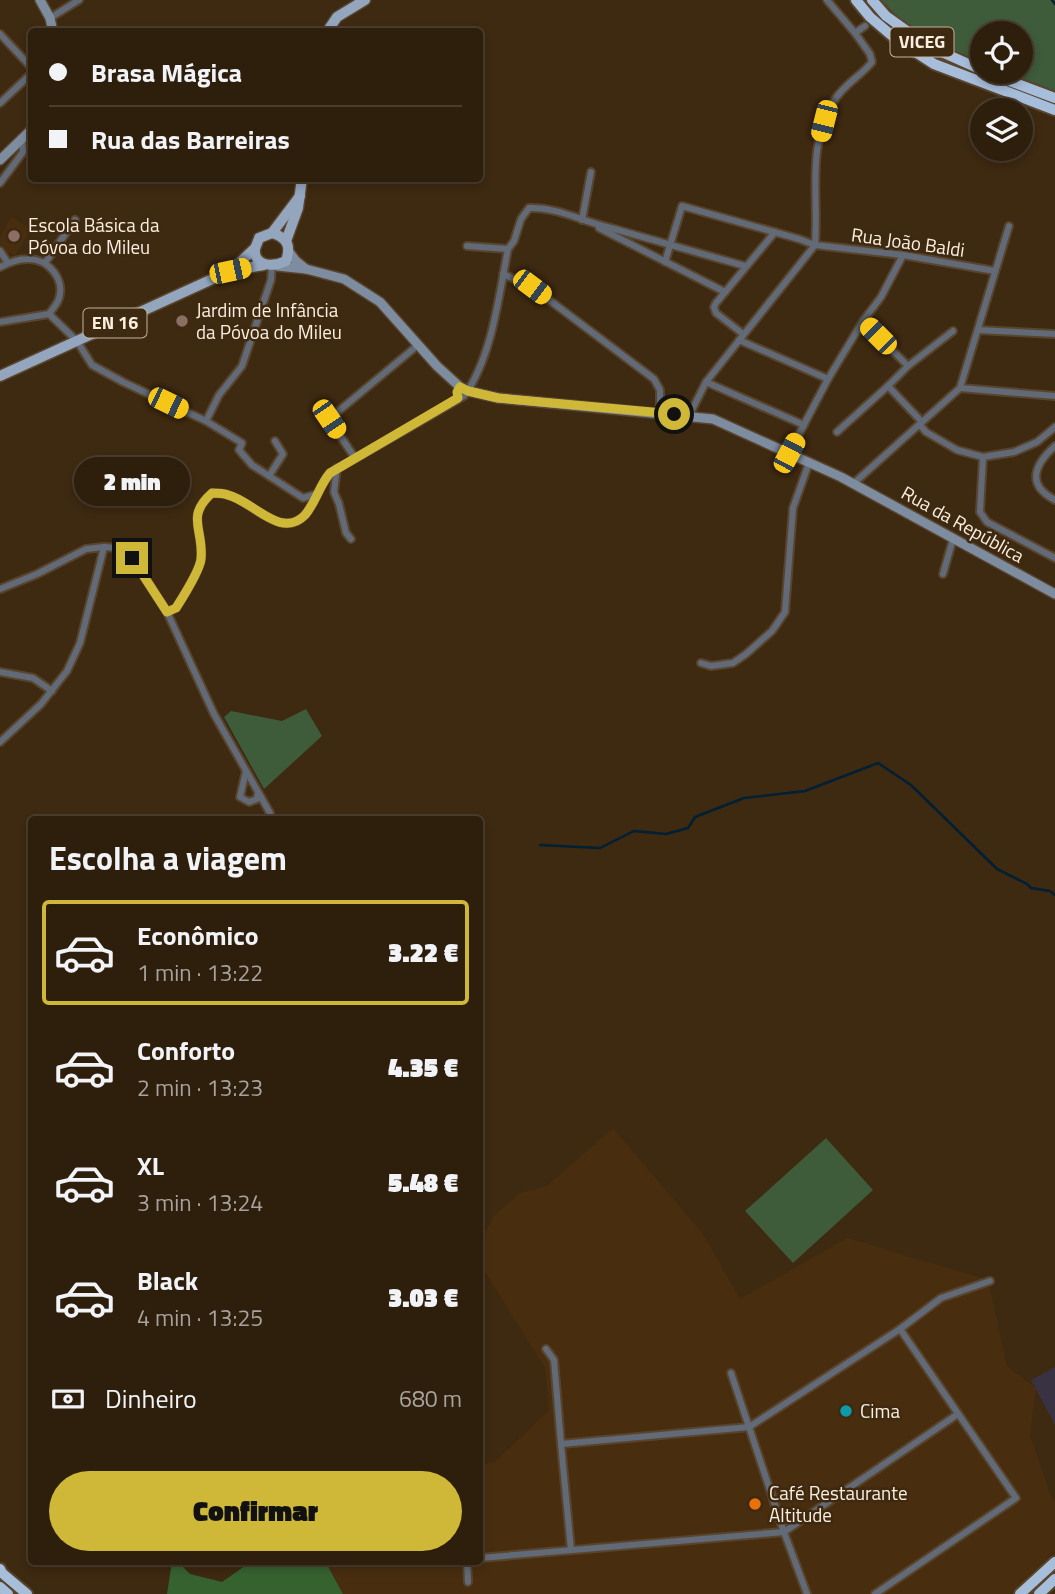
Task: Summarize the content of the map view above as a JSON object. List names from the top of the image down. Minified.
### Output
{"streets":{"highway":["VICEG"],"main road":["EN 16"],"street":["Rua João Baldi","Rua da República"]},"places":["Escola Básica da Póvoa do Mileu","Jardim de Infância da Póvoa do Mileu","Cima","Café Restaurante Altitude"],"page":{"banner":["Brasa Mágica","Rua das Barreiras"],"bubble":"2 min","heading":"Escolha a viagem","list":[{"name":"Econômico","note":"1 min · 13:22","value":"3.22 €"},{"name":"Conforto","note":"2 min · 13:23","value":"4.35 €"},{"name":"XL","note":"3 min · 13:24","value":"5.48 €"},{"name":"Black","note":"4 min · 13:25","value":"3.03 €"}],"pay":["Dinheiro","680 m"],"buttons":"Confirmar"}}
